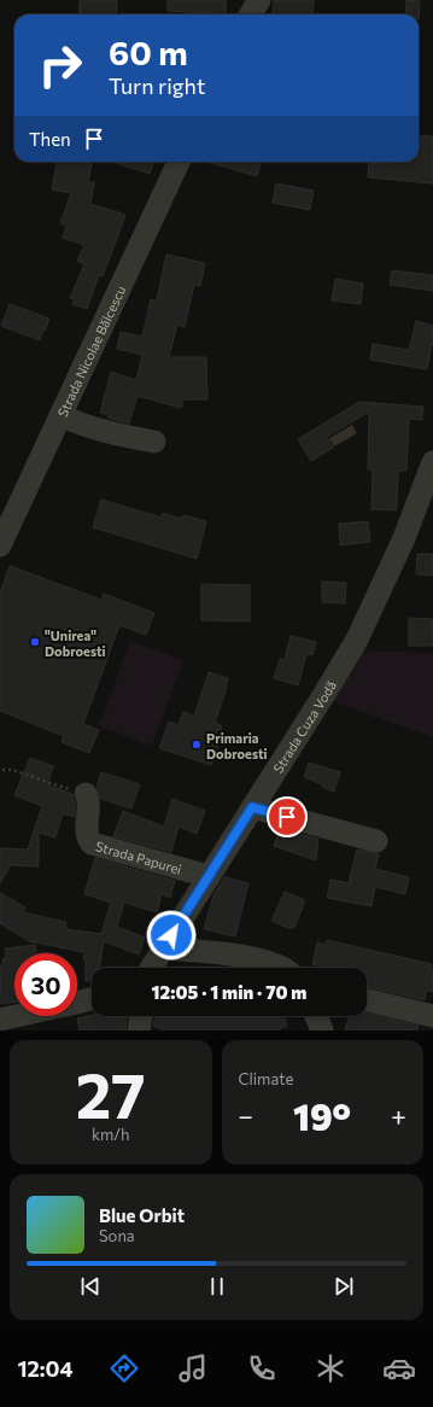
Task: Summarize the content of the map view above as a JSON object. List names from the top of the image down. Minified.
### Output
{"streets":{"street":["Strada Nicolae Bălcescu","Strada Cuza Vodă","Strada Papurei"]},"crossings":[["Strada Cuza Vodă","Strada Papurei"]],"places":["\"Unirea\" Dobroesti","Primaria Dobroesti"],"page":{"turn":["60 m","Turn right"],"then":"Then","limit":"30","trip":"12:05 · 1 min · 70 m","tile":[["27","km/h"],"Climate"],"heat":["−","19°","+"],"song":["Blue Orbit","Sona"],"tabs":"12:04"}}
